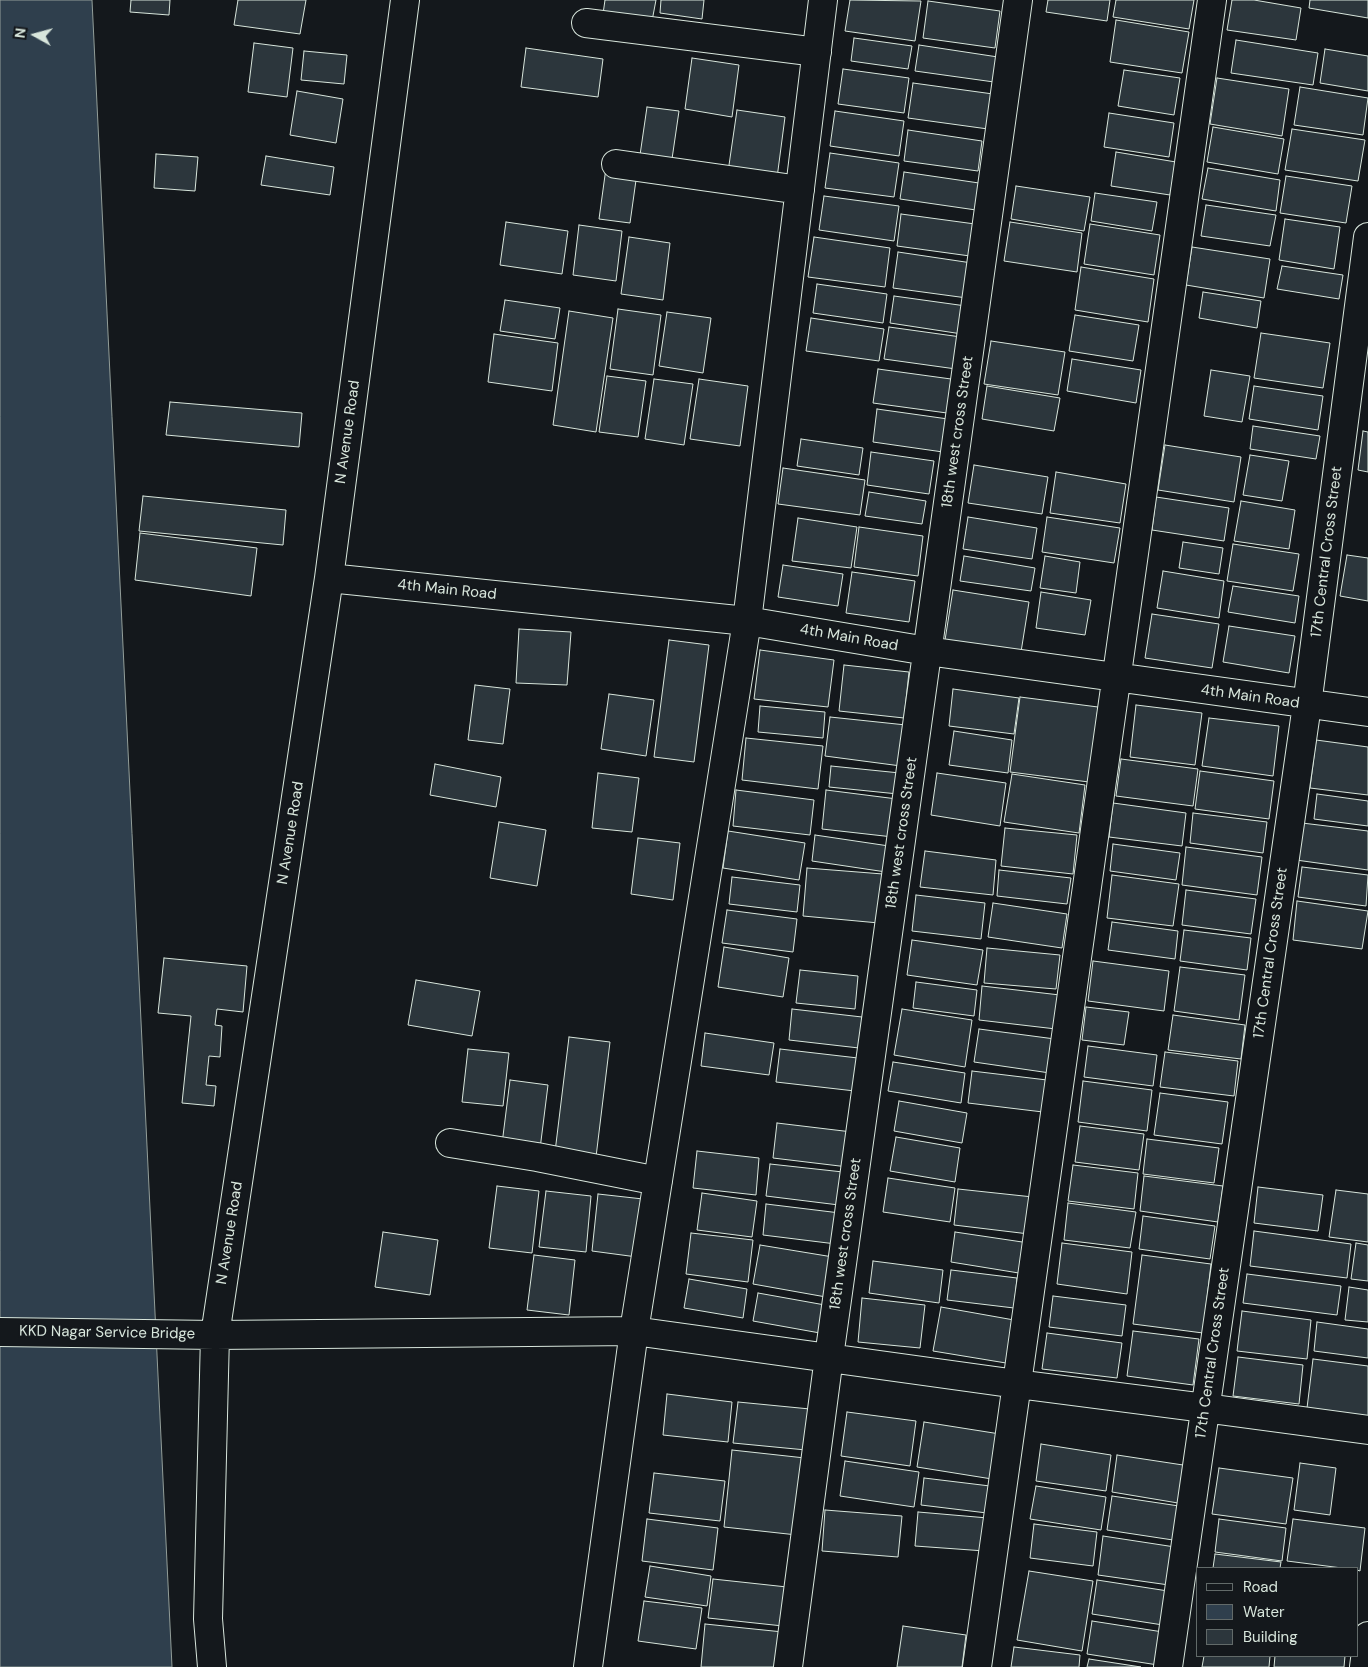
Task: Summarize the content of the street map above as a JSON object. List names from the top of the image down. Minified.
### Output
{"streets":{"street":["N Avenue Road","18th west cross Street","17th Central Cross Street","4th Main Road","KKD Nagar Service Bridge"]},"crossings":[["N Avenue Road","4th Main Road"],["N Avenue Road","KKD Nagar Service Bridge"],["18th west cross Street","4th Main Road"],["18th west cross Street","KKD Nagar Service Bridge"],["17th Central Cross Street","4th Main Road"],["17th Central Cross Street","KKD Nagar Service Bridge"]],"legend":["Road","Water","Building"],"north":"left"}
